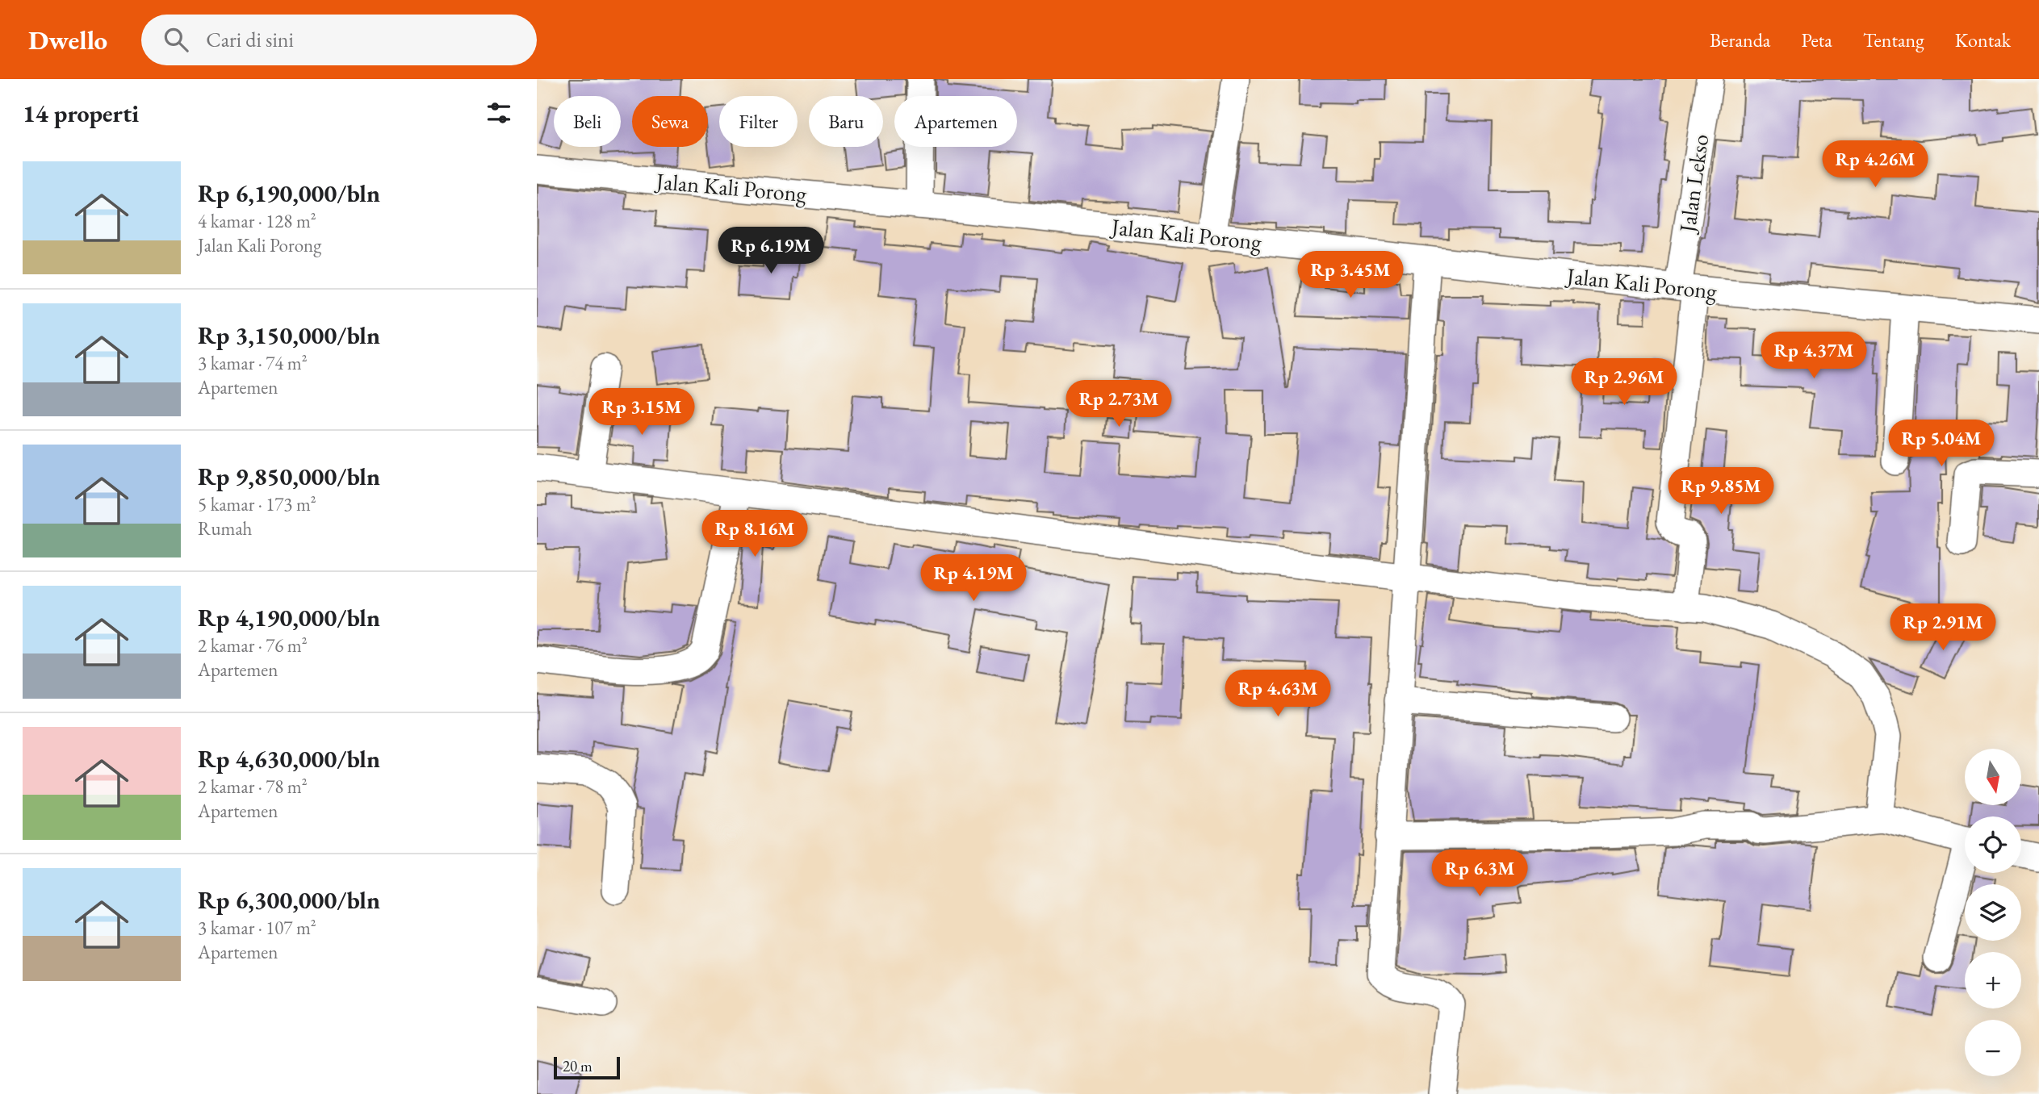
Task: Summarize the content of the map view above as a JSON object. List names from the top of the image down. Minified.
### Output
{"streets":{"street":["Jalan Lekso","Jalan Kali Porong"]},"crossings":[["Jalan Lekso","Jalan Kali Porong"]],"scale_bar":"20 m","north":"bottom","page":{"header":"Dwello","search":"Cari di sini","nav":["Beranda","Peta","Tentang","Kontak"],"heading":"14 properti","chip":["Beli","Sewa","Filter","Baru","Apartemen"],"price":["Rp 4.26M","Rp 6.19M","Rp 3.45M","Rp 4.37M","Rp 2.96M","Rp 2.73M","Rp 3.15M","Rp 5.04M","Rp 9.85M","Rp 8.16M","Rp 4.19M","Rp 2.91M","Rp 4.63M","Rp 6.3M"],"list":[{"name":"Rp 6,190,000/bln","note":"4 kamar · 128 m² · Jalan Kali Porong"},{"name":"Rp 3,150,000/bln","note":"3 kamar · 74 m² · Apartemen"},{"name":"Rp 9,850,000/bln","note":"5 kamar · 173 m² · Rumah"},{"name":"Rp 4,190,000/bln","note":"2 kamar · 76 m² · Apartemen"},{"name":"Rp 4,630,000/bln","note":"2 kamar · 78 m² · Apartemen"},{"name":"Rp 6,300,000/bln","note":"3 kamar · 107 m² · Apartemen"}],"map_buttons":["+","−"],"scale":"20 m"}}
